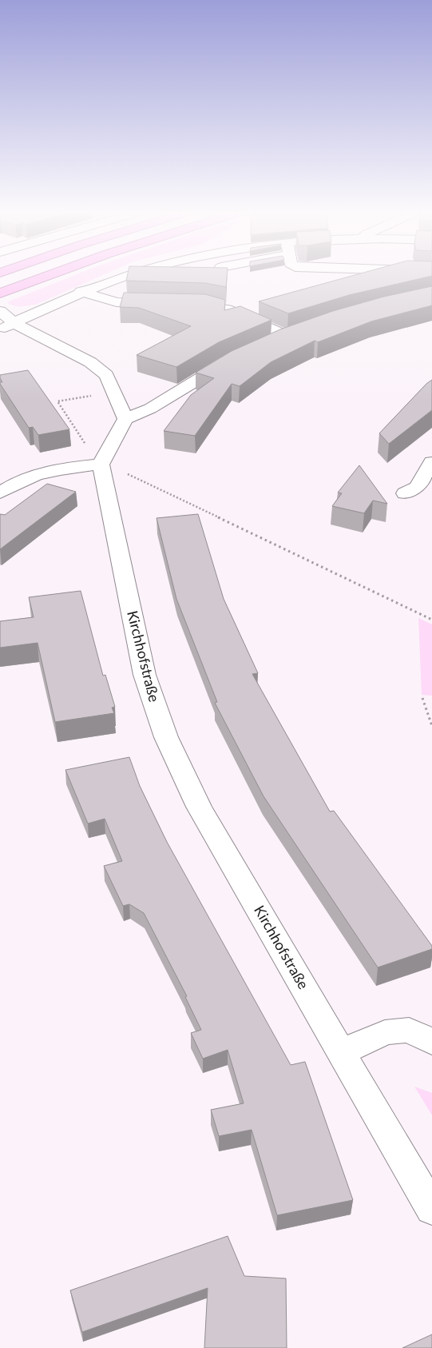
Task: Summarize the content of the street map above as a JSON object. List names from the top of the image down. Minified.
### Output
{"streets":{"street":["Kirchhofstraße"]}}
